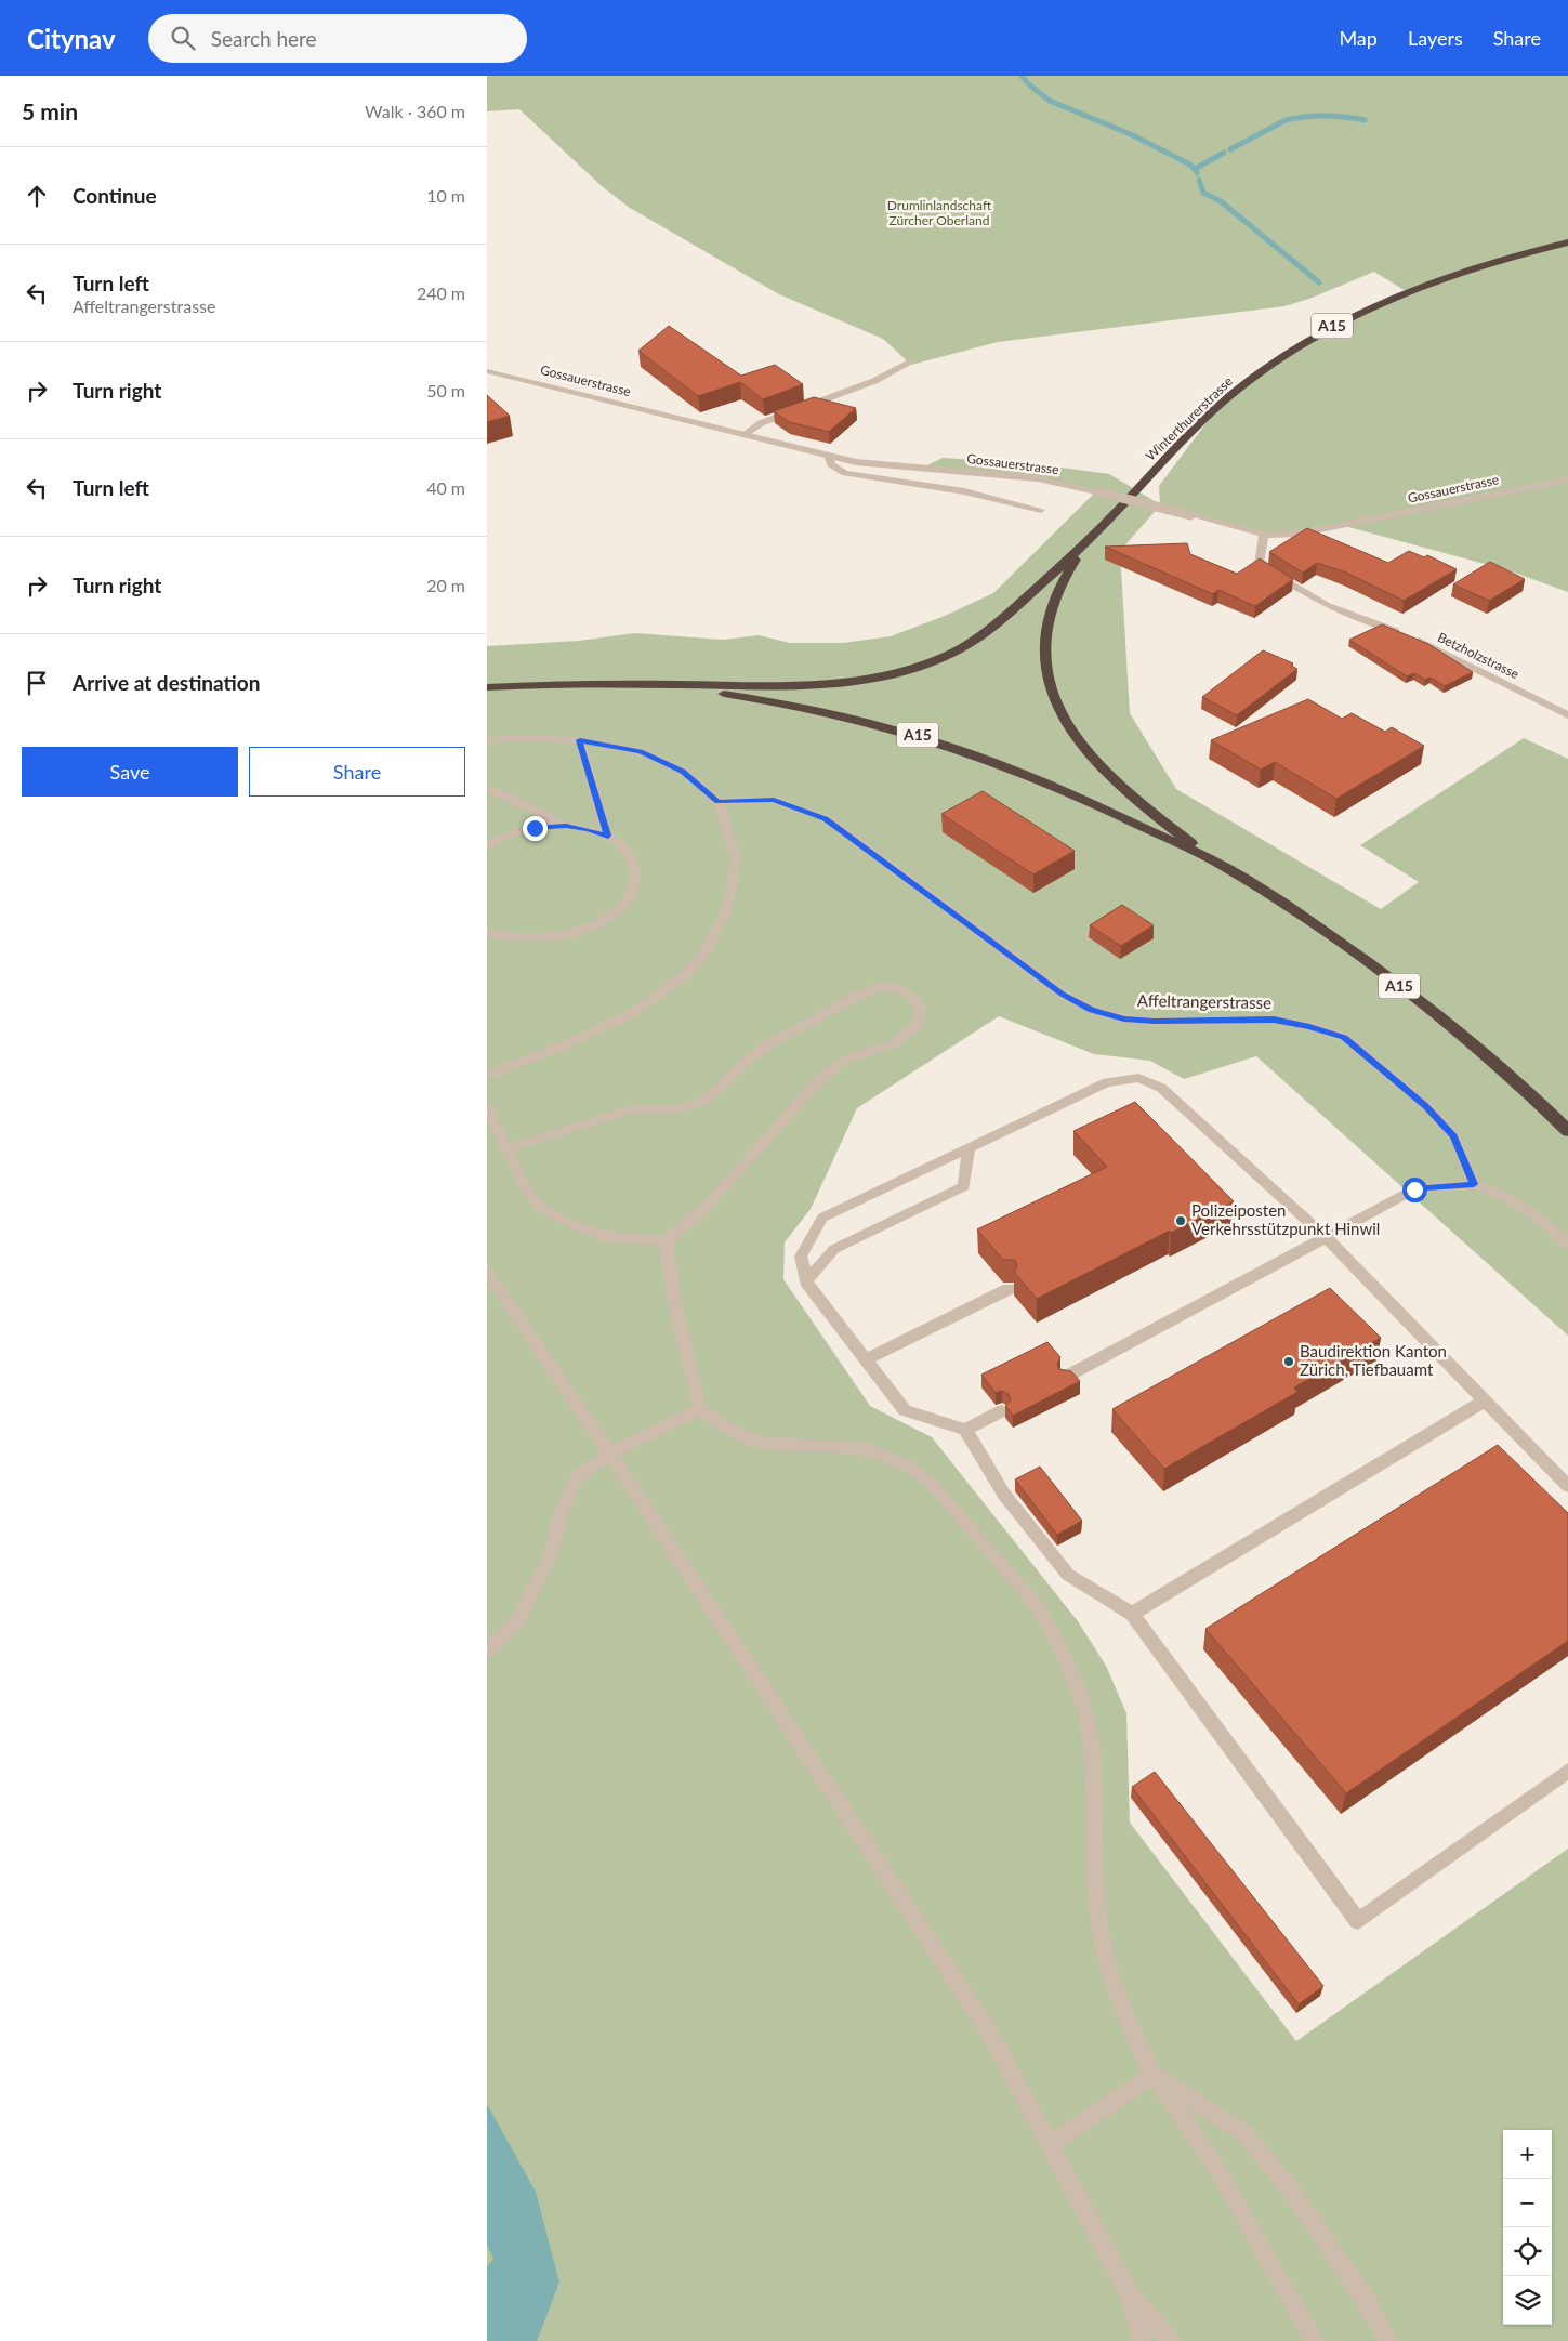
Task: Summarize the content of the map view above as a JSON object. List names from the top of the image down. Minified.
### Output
{"streets":{"highway":["A15","Winterthurerstrasse"],"street":["Gossauerstrasse","Betzholzstrasse","Affeltrangerstrasse"]},"crossings":[["A15","Winterthurerstrasse"],["Gossauerstrasse","Betzholzstrasse"]],"parks":["Drumlinlandschaft Zürcher Oberland"],"places":["Polizeiposten Verkehrsstützpunkt Hinwil","Baudirektion Kanton Zürich, Tiefbauamt"],"page":{"header":"Citynav","search":"Search here","nav":["Map","Layers","Share"],"heading":["5 min","Walk · 360 m"],"list":[["Continue","10 m"],["Turn left","Affeltrangerstrasse","240 m"],["Turn right","50 m"],["Turn left","40 m"],["Turn right","20 m"],"Arrive at destination"],"buttons":["Save","Share"],"map_buttons":["+","−"]}}
